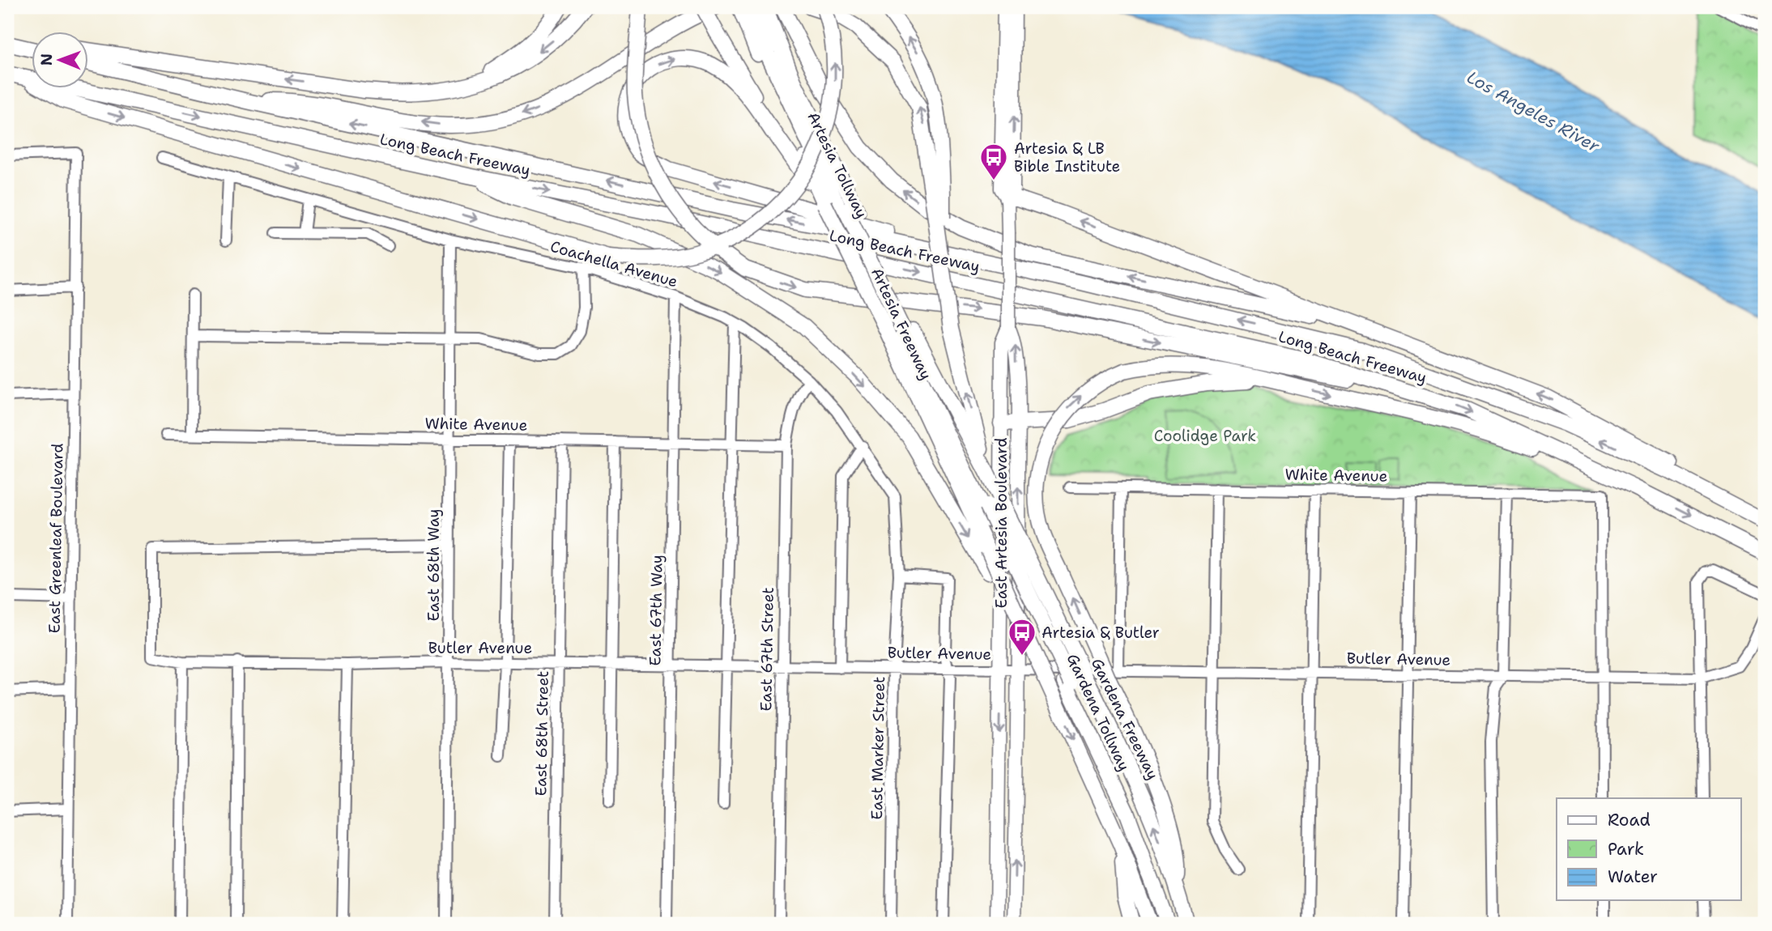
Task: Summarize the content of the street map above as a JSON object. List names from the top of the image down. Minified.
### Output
{"streets":{"highway":["Long Beach Freeway","Artesia Freeway","Gardena Tollway","Gardena Freeway"],"main road":["East Artesia Boulevard"],"street":["Coachella Avenue","White Avenue","East Greenleaf Boulevard","East 68th Way","East 67th Way","Butler Avenue","East 67th Street","East 68th Street","East Marker Street"]},"crossings":[["Coachella Avenue","East 68th Way"],["Coachella Avenue","East 67th Way"],["Coachella Avenue","East 67th Street"],["Coachella Avenue","East Marker Street"],["Artesia Freeway","Gardena Tollway"],["Artesia Freeway","Gardena Freeway"],["White Avenue","East 68th Way"],["White Avenue","East 67th Way"],["White Avenue","Butler Avenue"],["White Avenue","East 67th Street"],["White Avenue","East 68th Street"],["East Artesia Boulevard","Butler Avenue"],["East 68th Way","Butler Avenue"],["East 67th Way","Butler Avenue"],["Butler Avenue","East 67th Street"],["Butler Avenue","East 68th Street"],["Butler Avenue","East Marker Street"]],"water":["Los Angeles River"],"parks":["Coolidge Park"],"places":{"bus stop":["Artesia & LB Bible Institute","Artesia & Butler"]},"legend":["Road","Park","Water"],"north":"left"}
